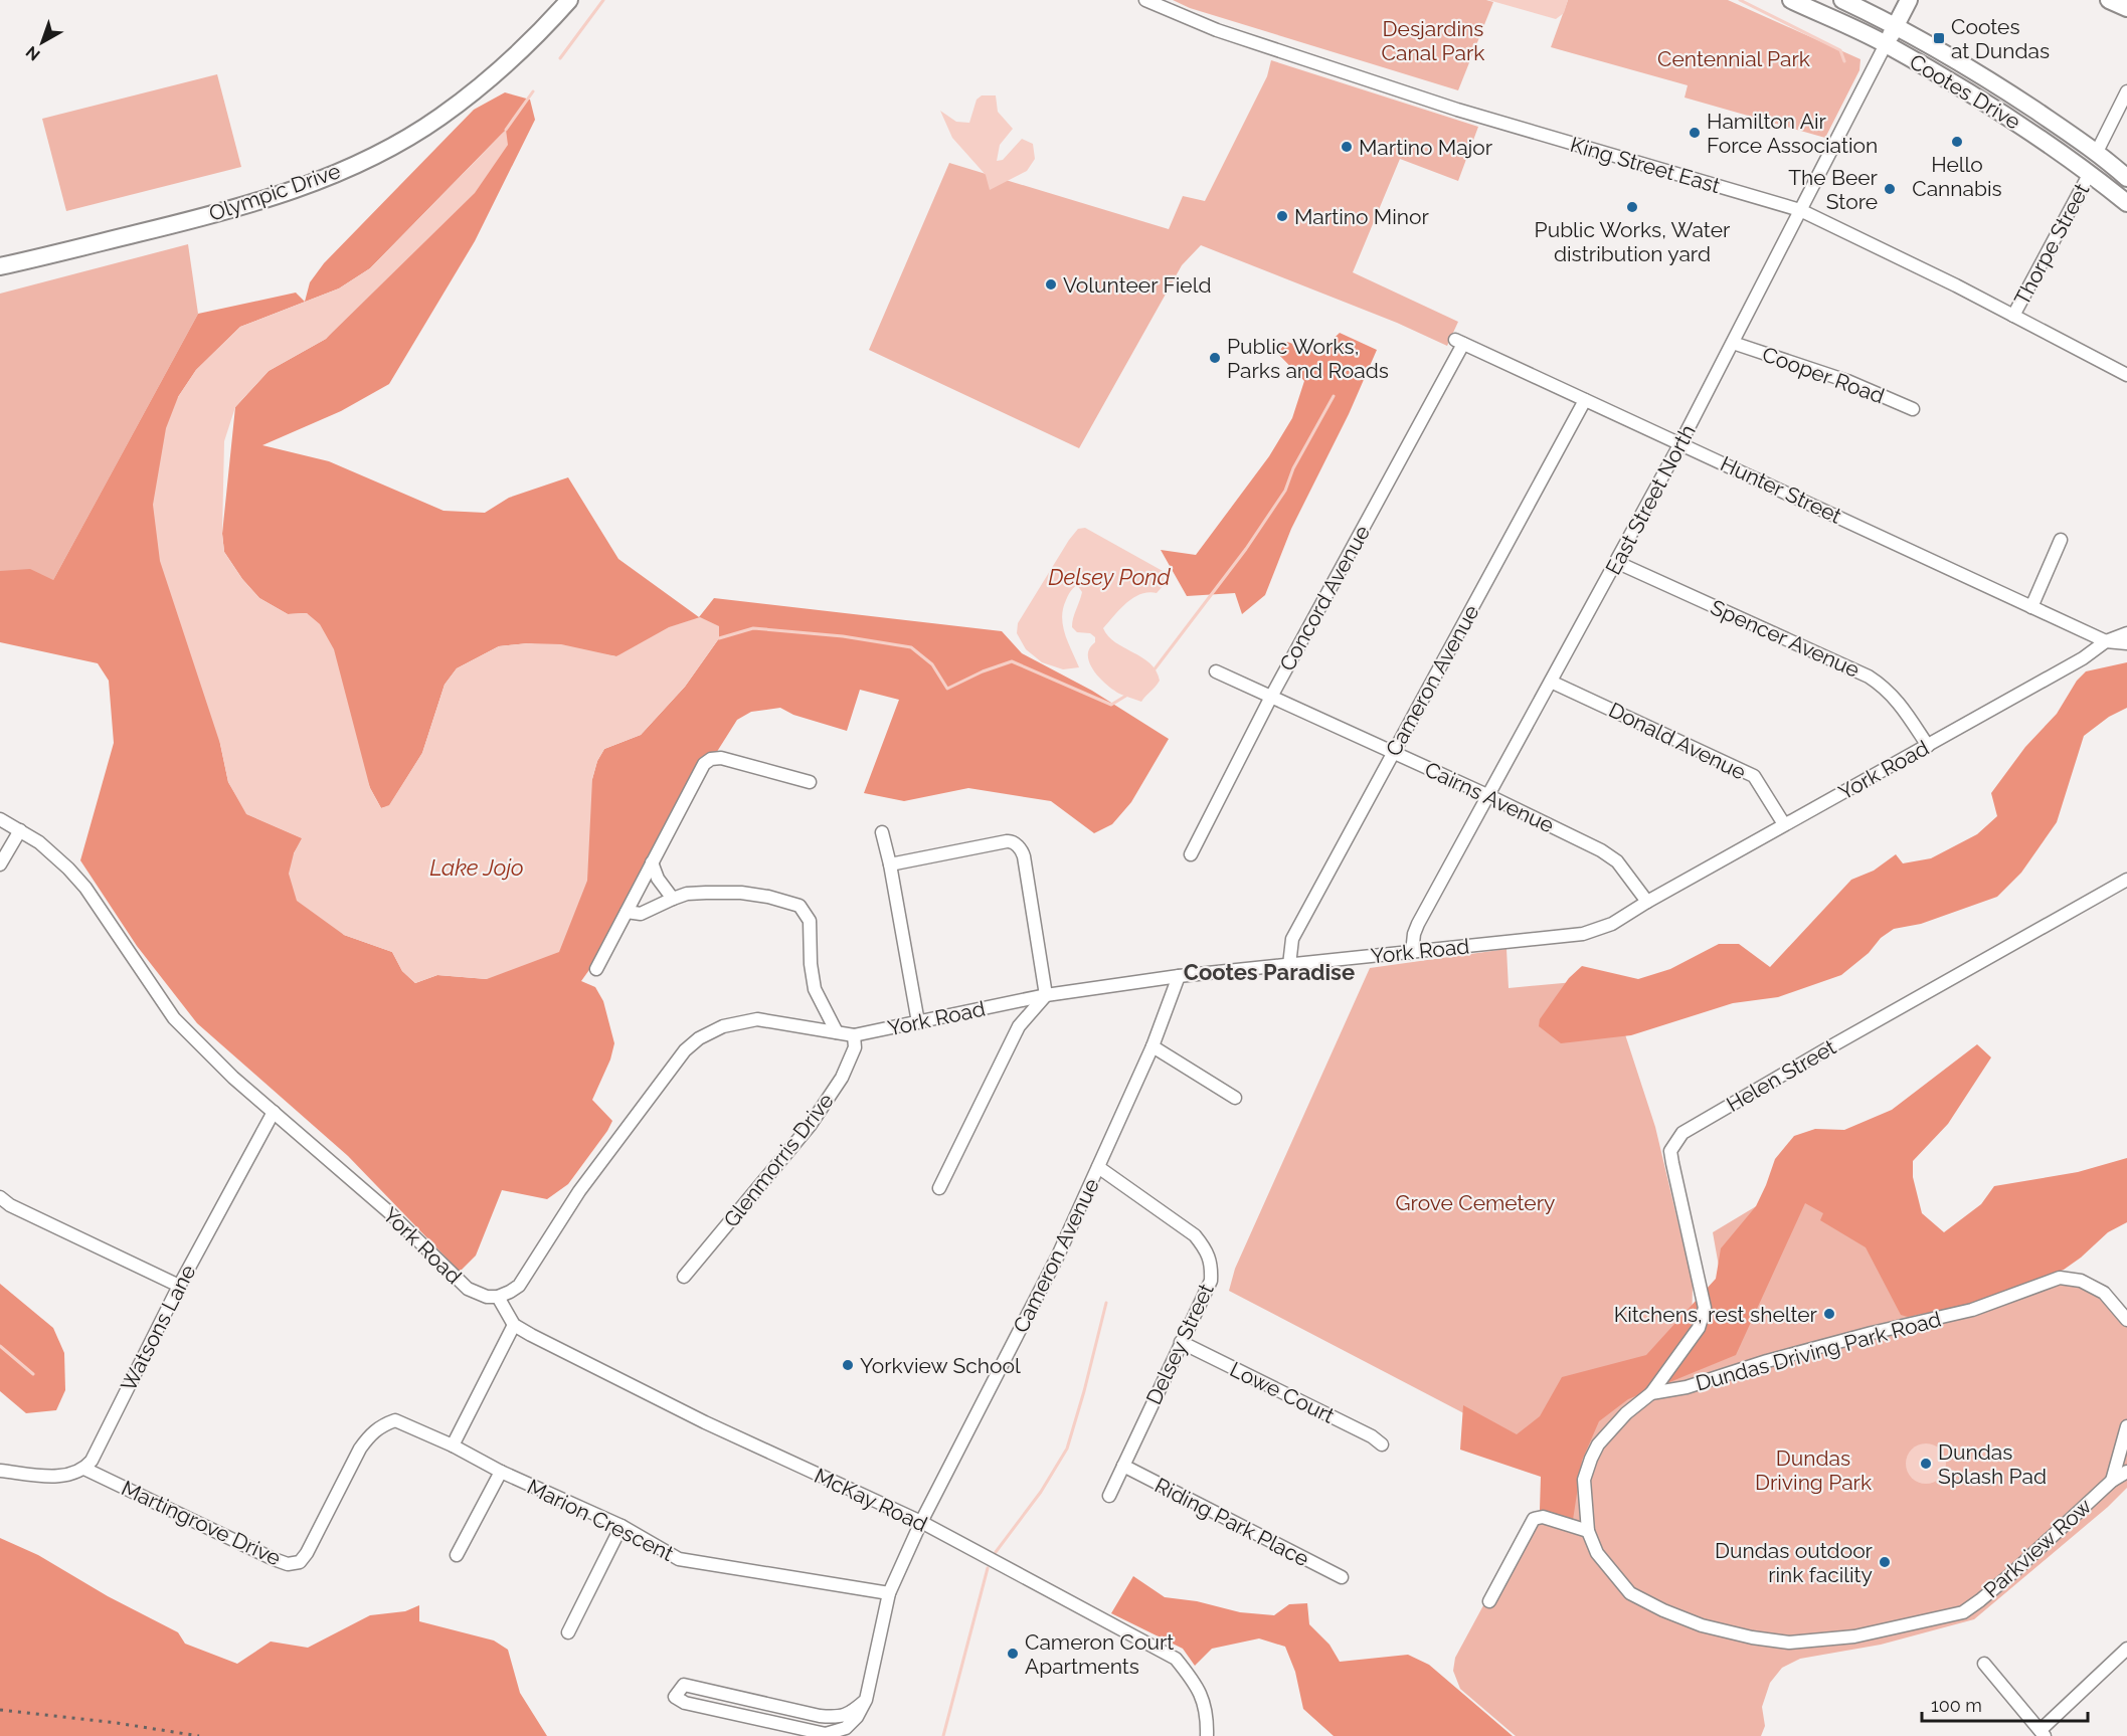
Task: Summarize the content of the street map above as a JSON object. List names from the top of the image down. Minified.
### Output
{"streets":{"main road":["Cootes Drive","Olympic Drive"],"street":["King Street East","Thorpe Street","Cooper Road","Hunter Street","East Street North","Concord Avenue","Spencer Avenue","Cameron Avenue","Donald Avenue","York Road","Cairns Avenue","Helen Street","Glenmorris Drive","Watsons Lane","Delsey Street","Dundas Driving Park Road","Lowe Court","McKay Road","Marion Crescent","Riding Park Place","Martingrove Drive","Parkview Row"]},"crossings":[["Cootes Drive","Thorpe Street"],["Cootes Drive","East Street North"],["King Street East","Thorpe Street"],["King Street East","East Street North"],["Cooper Road","East Street North"],["Hunter Street","East Street North"],["Hunter Street","Concord Avenue"],["Hunter Street","Cameron Avenue"],["Hunter Street","York Road"],["East Street North","Spencer Avenue"],["East Street North","Donald Avenue"],["East Street North","York Road"],["East Street North","Cairns Avenue"],["Concord Avenue","Cairns Avenue"],["Spencer Avenue","York Road"],["Cameron Avenue","York Road"],["Cameron Avenue","Cairns Avenue"],["Cameron Avenue","Delsey Street"],["Cameron Avenue","McKay Road"],["Cameron Avenue","Marion Crescent"],["Donald Avenue","York Road"],["York Road","Cairns Avenue"],["York Road","Glenmorris Drive"],["York Road","Watsons Lane"],["Helen Street","Dundas Driving Park Road"],["Watsons Lane","Martingrove Drive"],["Delsey Street","Lowe Court"],["Delsey Street","Riding Park Place"],["Dundas Driving Park Road","Parkview Row"],["Marion Crescent","Martingrove Drive"]],"districts":["Cootes Paradise"],"water":["Delsey Pond","Lake Jojo"],"parks":["Desjardins Canal Park","Centennial Park","Grove Cemetery","Dundas Driving Park"],"places":{"transit":["Cootes at Dundas"],"other":["Hamilton Air Force Association","Hello Cannabis","Martino Major","The Beer Store","Public Works, Water distribution yard","Martino Minor","Volunteer Field","Public Works, Parks and Roads","Kitchens, rest shelter","Yorkview School","Dundas Splash Pad","Dundas outdoor rink facility","Cameron Court Apartments"]},"scale_bar":"100 m","north":"bottom left"}
